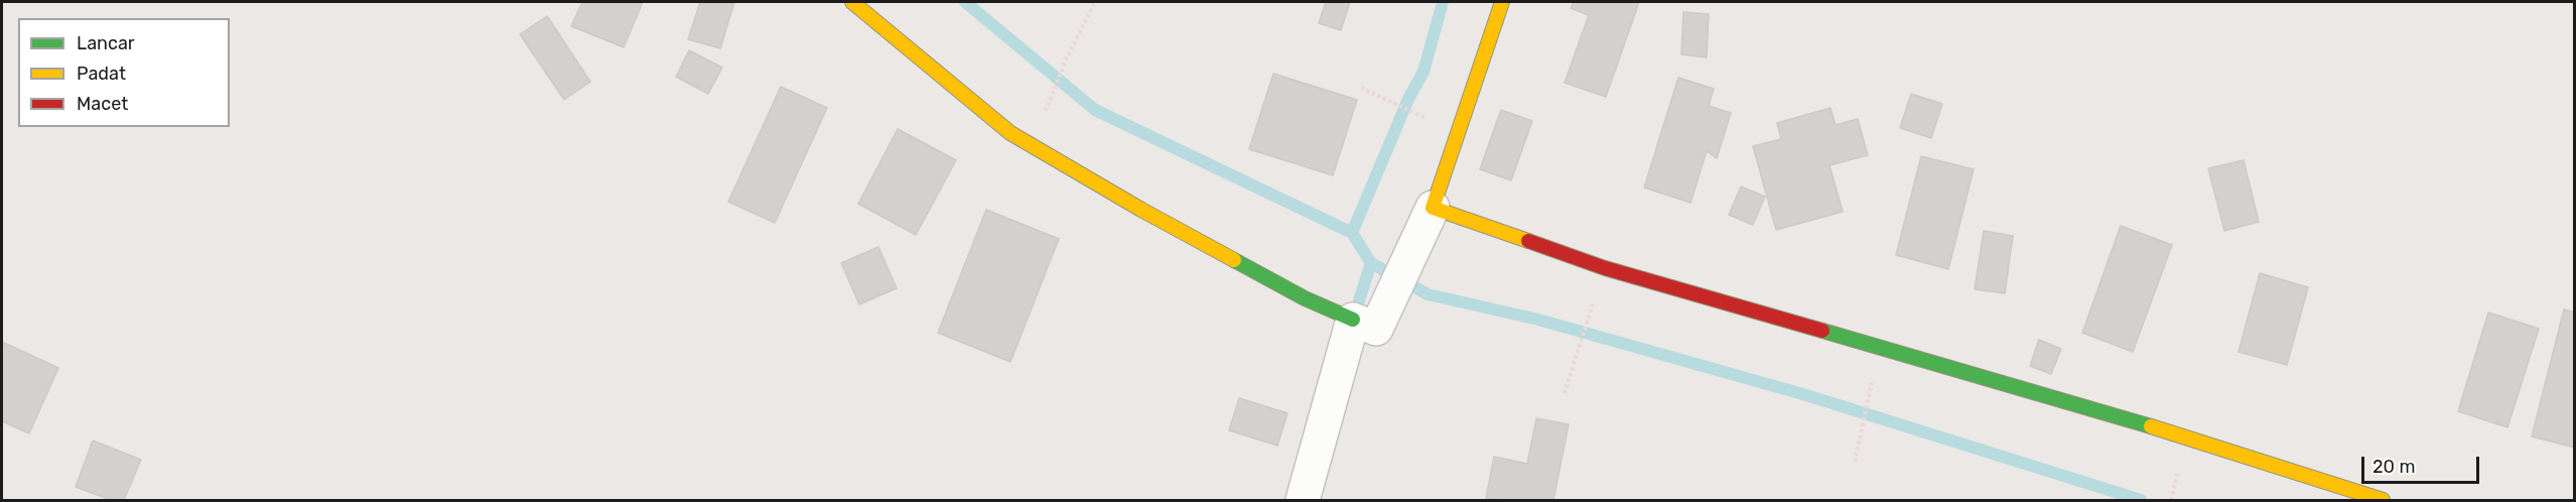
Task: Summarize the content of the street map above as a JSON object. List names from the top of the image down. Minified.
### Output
{"legend":["Lancar","Padat","Macet"],"scale_bar":"20 m"}
